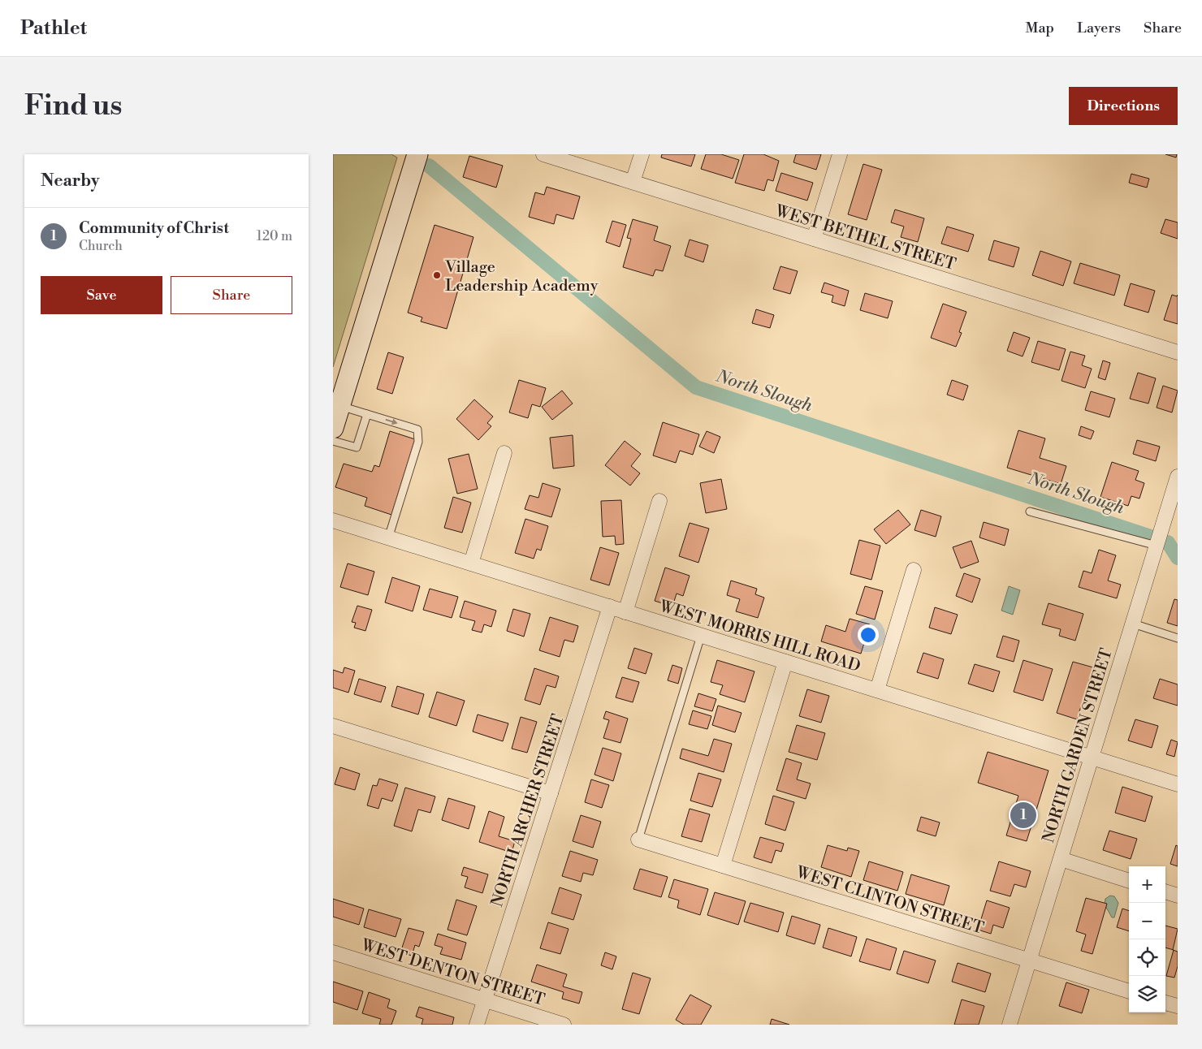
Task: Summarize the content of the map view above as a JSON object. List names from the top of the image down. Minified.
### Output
{"streets":{"street":["WEST BETHEL STREET","WEST MORRIS HILL ROAD","NORTH GARDEN STREET","NORTH ARCHER STREET","WEST CLINTON STREET","WEST DENTON STREET"]},"crossings":[["WEST MORRIS HILL ROAD","NORTH GARDEN STREET"],["WEST MORRIS HILL ROAD","NORTH ARCHER STREET"],["NORTH GARDEN STREET","WEST CLINTON STREET"],["NORTH ARCHER STREET","WEST DENTON STREET"]],"water":["North Slough"],"places":["Village Leadership Academy"],"page":{"header":"Pathlet","nav":["Map","Layers","Share"],"buttons":["Directions",["Save","Share"]],"title":"Find us","heading":"Nearby","list":[{"mark":"1","name":"Community of Christ","note":"Church","value":"120 m"}],"pins":"1","map_buttons":["+","−"]}}
